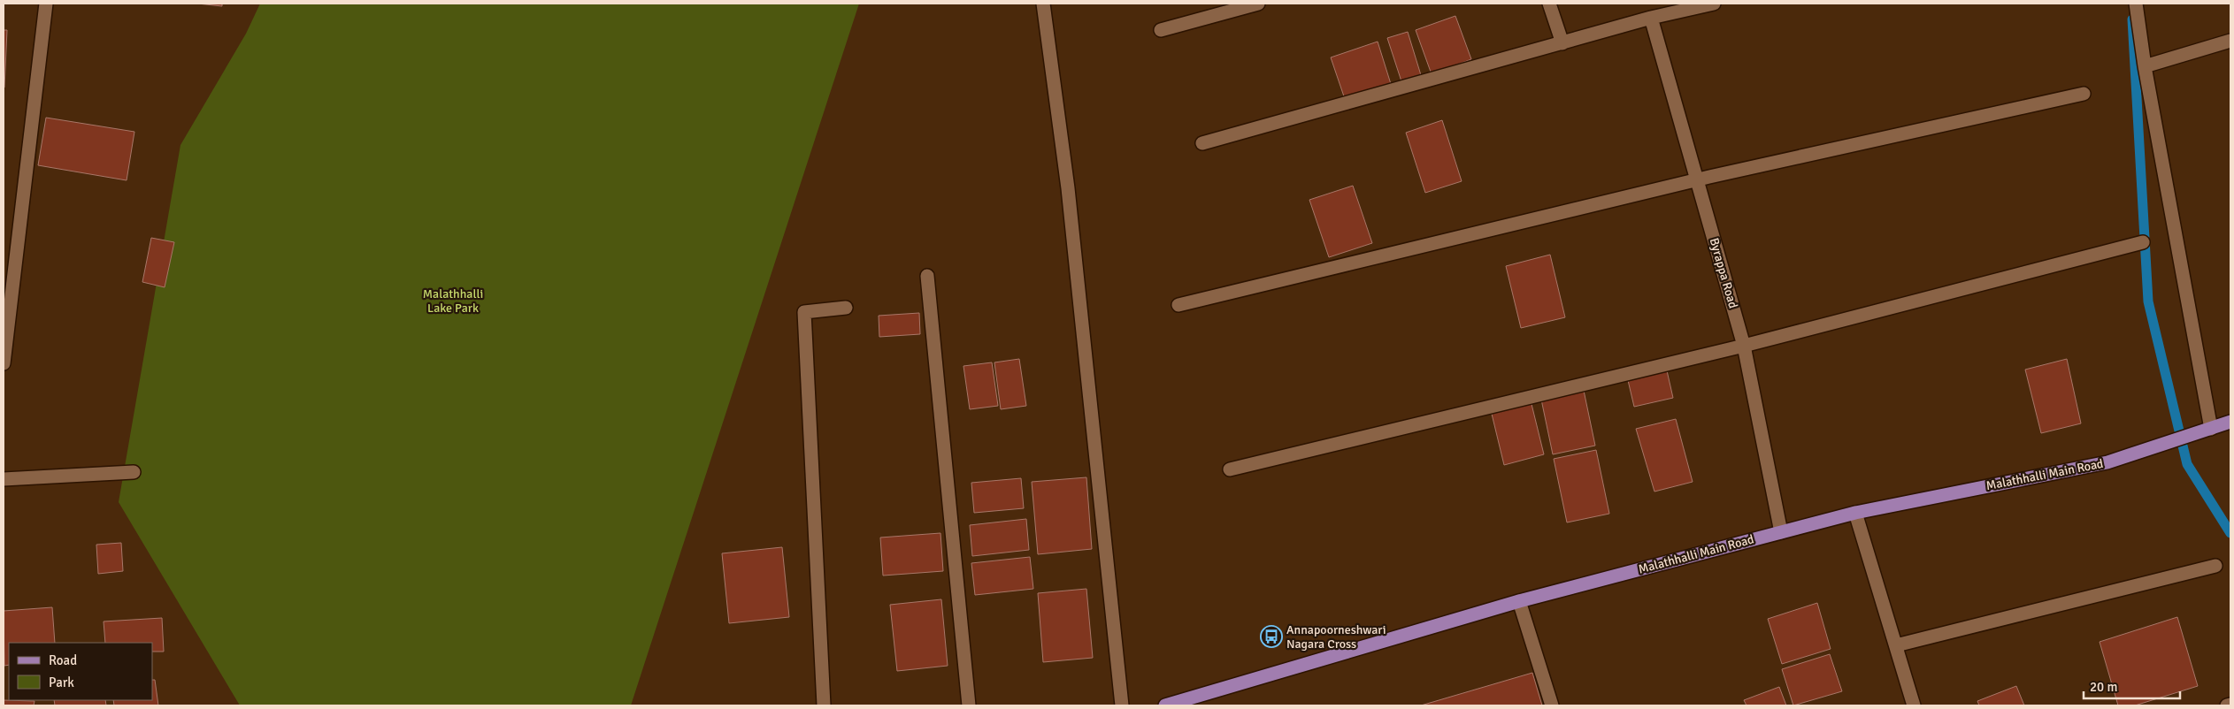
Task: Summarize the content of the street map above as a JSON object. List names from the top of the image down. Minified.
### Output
{"streets":{"main road":["Malathhalli Main Road"],"street":["Byrappa Road"]},"crossings":[["Byrappa Road","Malathhalli Main Road"]],"parks":["Malathhalli Lake Park"],"places":{"bus stop":["Annapoorneshwari Nagara Cross"]},"legend":["Road","Park"],"scale_bar":"20 m"}
